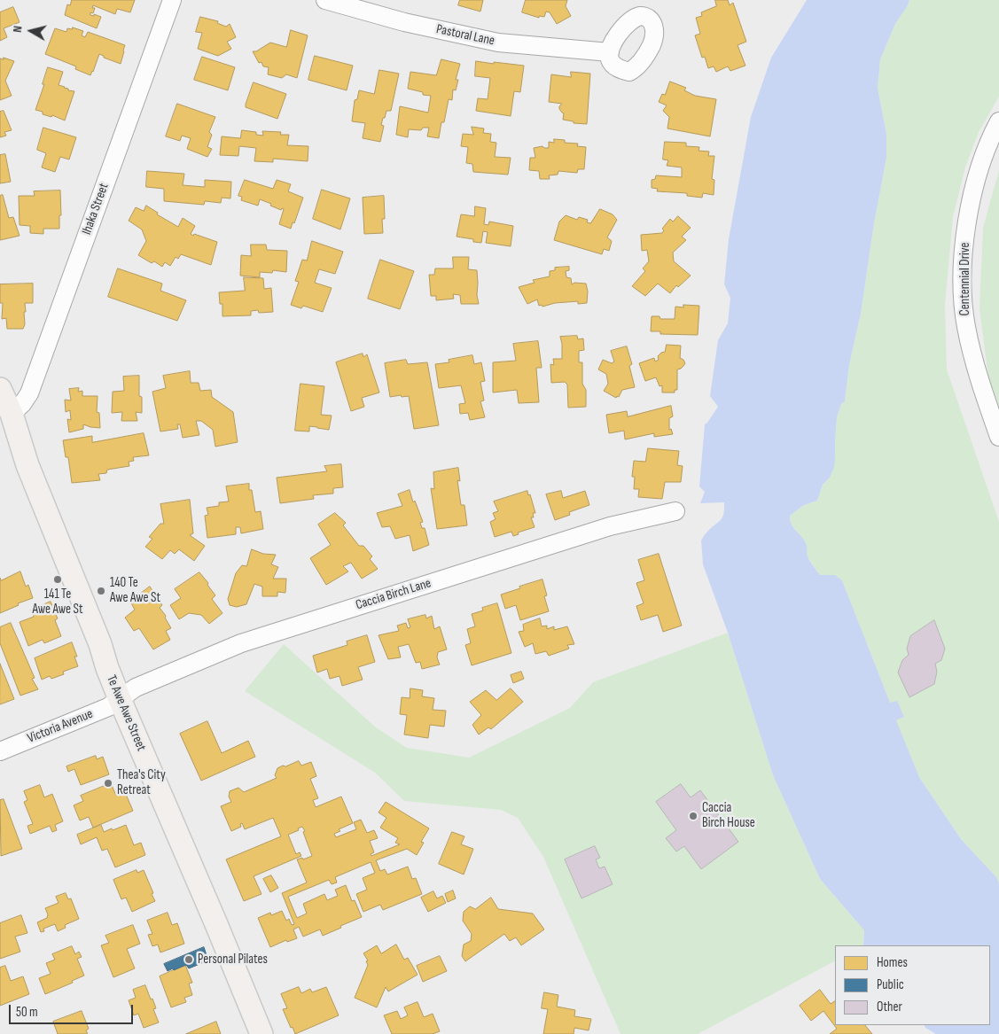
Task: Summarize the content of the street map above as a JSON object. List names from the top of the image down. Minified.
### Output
{"streets":{"main road":["Te Awe Awe Street"],"street":["Pastoral Lane","Ihaka Street","Centennial Drive","Caccia Birch Lane","Victoria Avenue"]},"crossings":[["Ihaka Street","Te Awe Awe Street"],["Caccia Birch Lane","Te Awe Awe Street"],["Caccia Birch Lane","Victoria Avenue"],["Te Awe Awe Street","Victoria Avenue"]],"places":["141 Te Awe Awe St","140 Te Awe Awe St","Thea's City Retreat","Caccia Birch House","Personal Pilates"],"legend":["Homes","Public","Other"],"scale_bar":"50 m","north":"left"}
